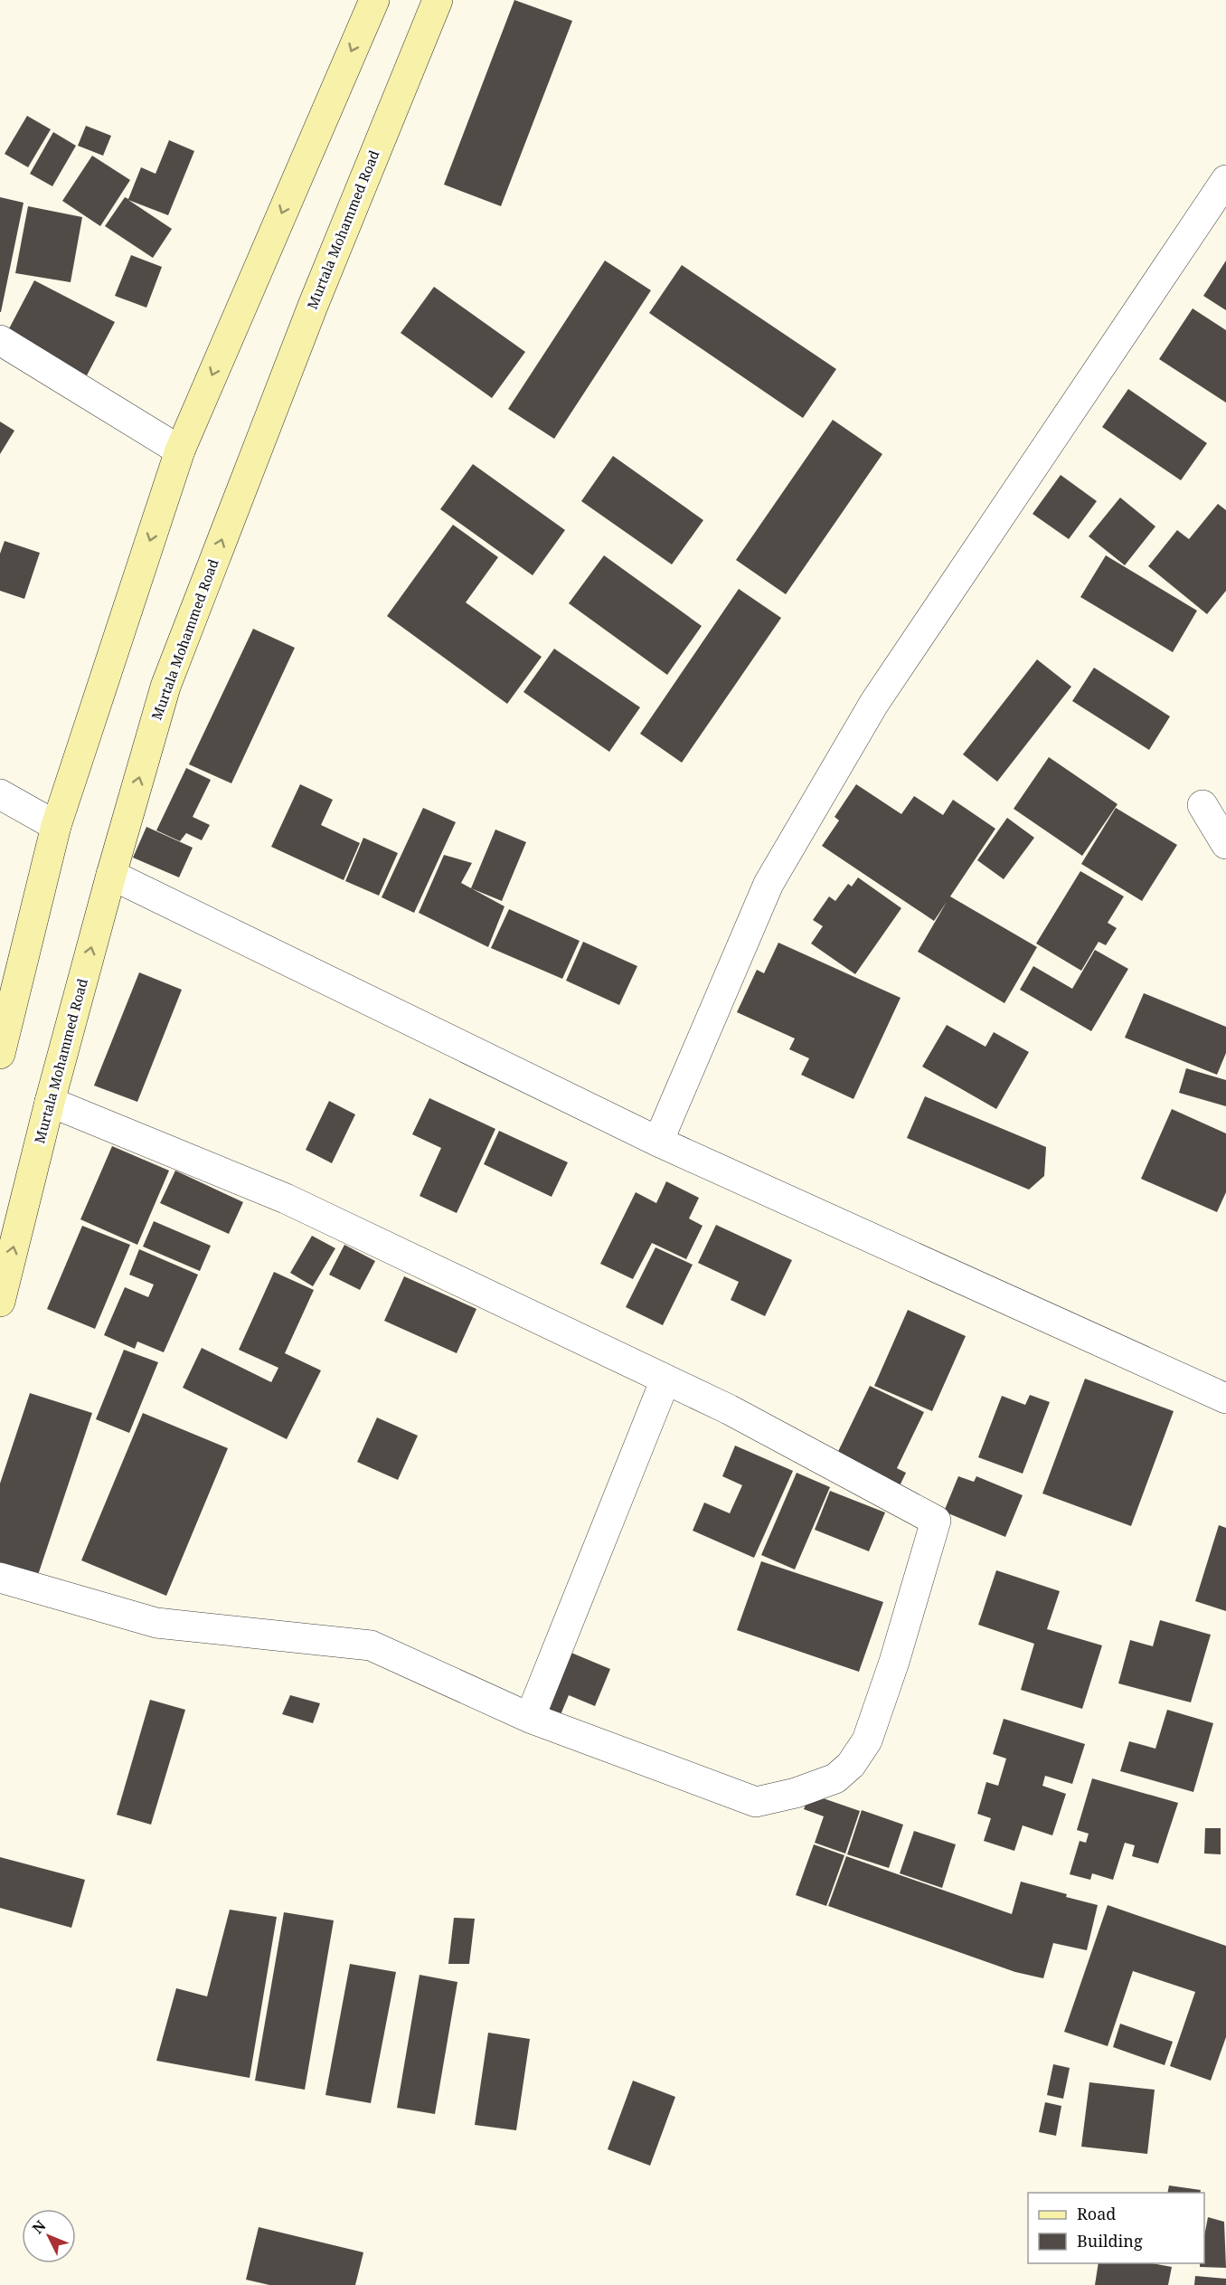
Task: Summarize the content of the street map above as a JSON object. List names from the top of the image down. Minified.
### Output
{"streets":{"main road":["Murtala Mohammed Road"]},"legend":["Road","Building"],"north":"top left"}
